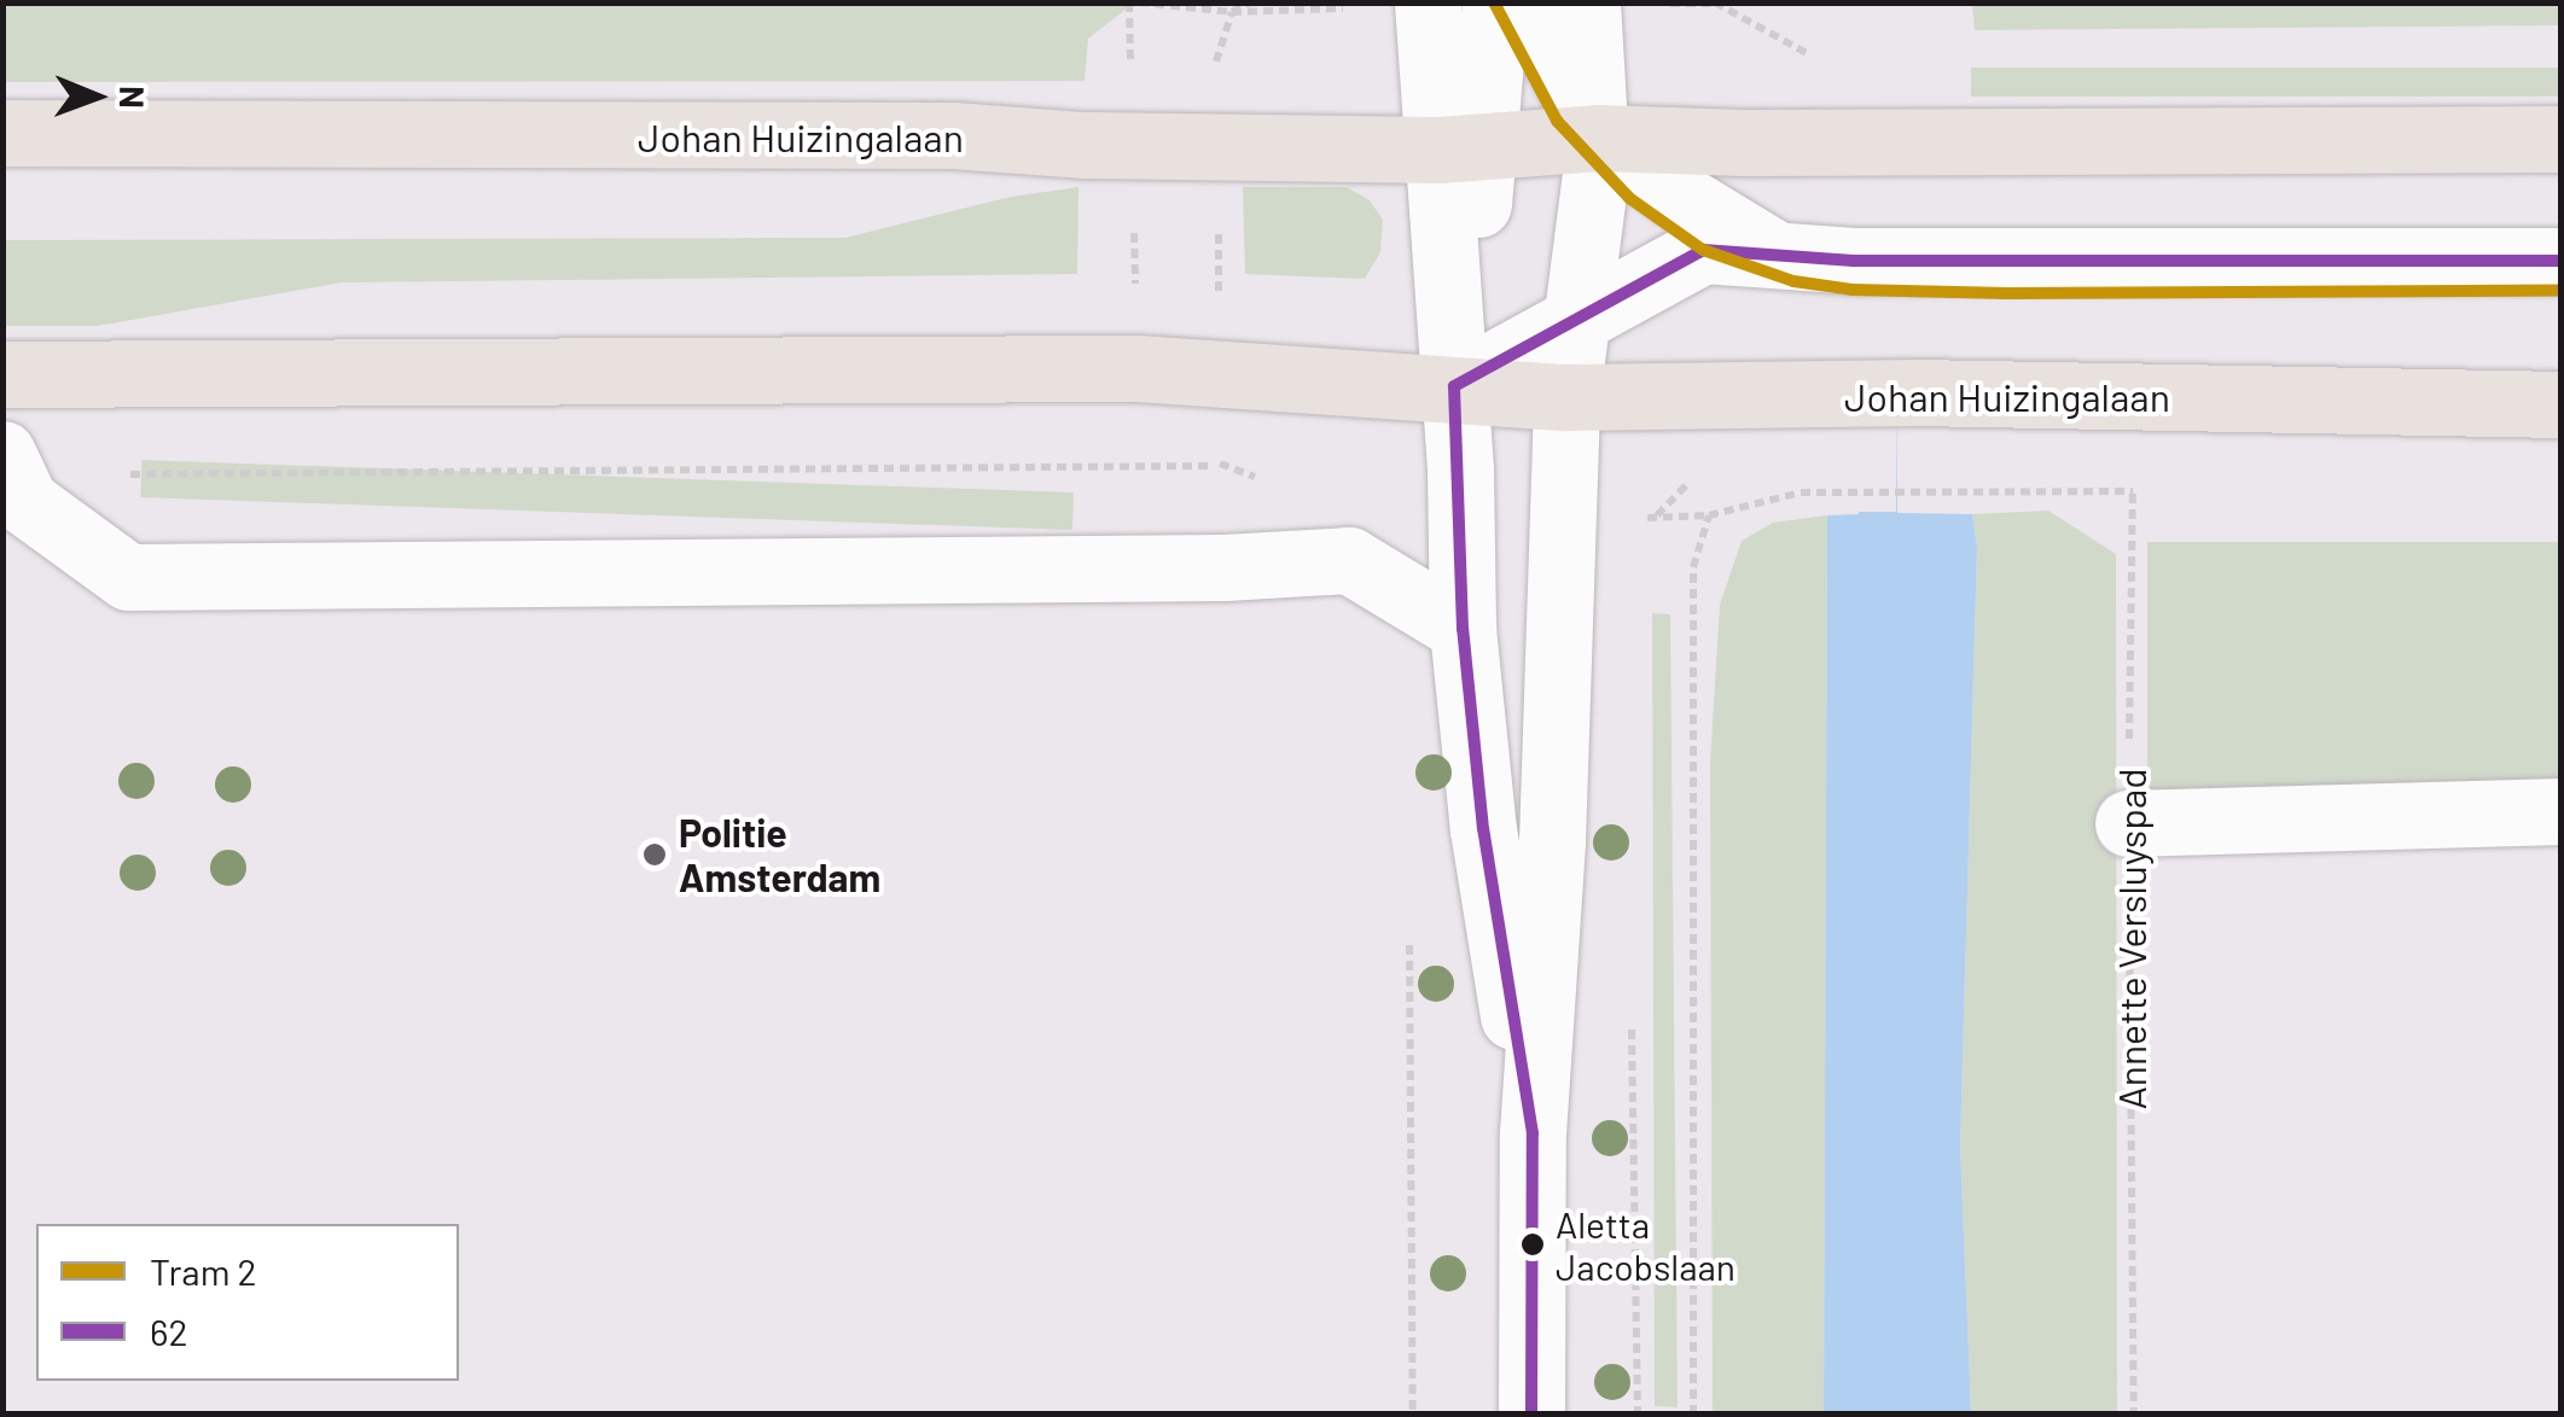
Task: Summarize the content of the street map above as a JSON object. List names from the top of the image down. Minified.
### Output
{"streets":{"main road":["Johan Huizingalaan"],"path":["Annette Versluyspad"]},"places":["Politie Amsterdam","Aletta Jacobslaan"],"lines":["tram line 2","transit line 62"],"legend":["Tram 2","62"],"north":"right"}
